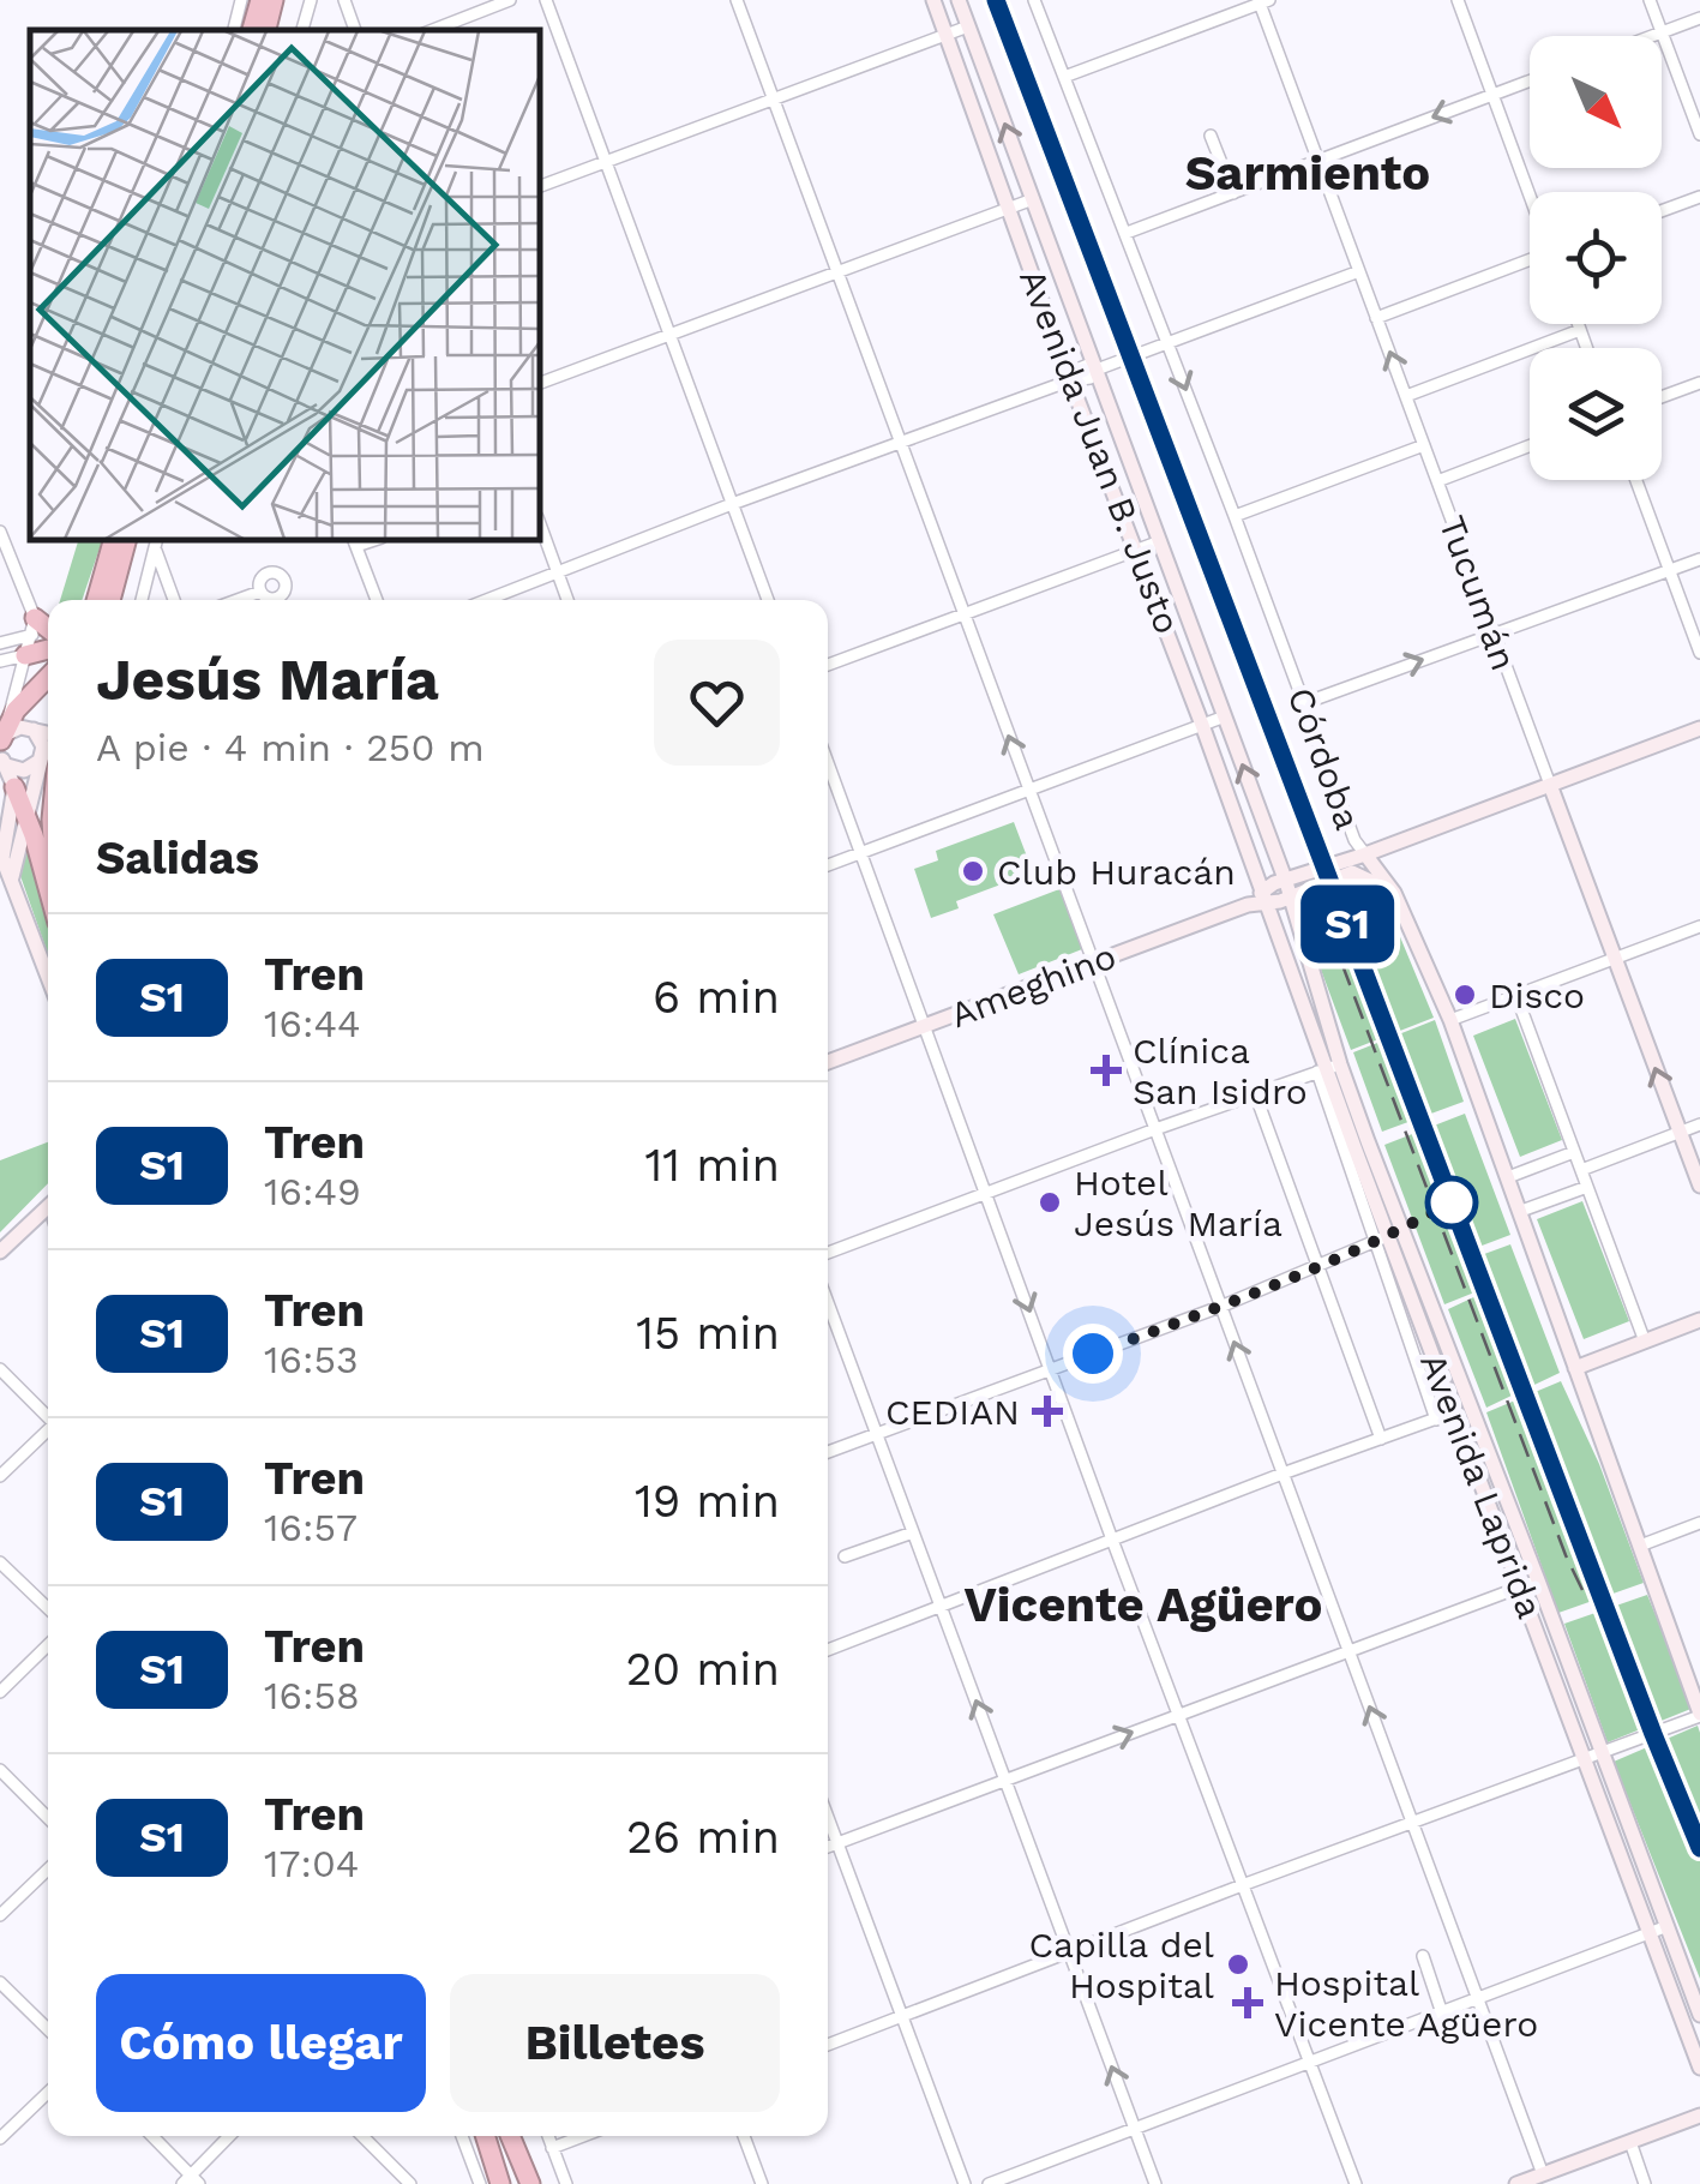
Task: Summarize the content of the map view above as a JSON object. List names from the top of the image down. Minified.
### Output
{"streets":{"main road":["Avenida Juan B. Justo","Tucumán","Córdoba","Ameghino","Avenida Laprida"]},"crossings":[["Avenida Juan B. Justo","Ameghino"],["Avenida Juan B. Justo","Avenida Laprida"],["Ameghino","Avenida Laprida"]],"districts":["Sarmiento","Vicente Agüero"],"places":{"other":["Club Huracán","Disco","Hotel Jesús María","Capilla del Hospital"],"health":["Clínica San Isidro","CEDIAN","Hospital Vicente Agüero"]},"north":"bottom right","page":{"on_map":"S1","heading":[["Jesús María","A pie · 4 min · 250 m"],"Salidas"],"list":[{"mark":"S1","name":"Tren","note":"16:44","value":"6 min"},{"mark":"S1","name":"Tren","note":"16:49","value":"11 min"},{"mark":"S1","name":"Tren","note":"16:53","value":"15 min"},{"mark":"S1","name":"Tren","note":"16:57","value":"19 min"},{"mark":"S1","name":"Tren","note":"16:58","value":"20 min"},{"mark":"S1","name":"Tren","note":"17:04","value":"26 min"}],"buttons":["Cómo llegar","Billetes"]}}
